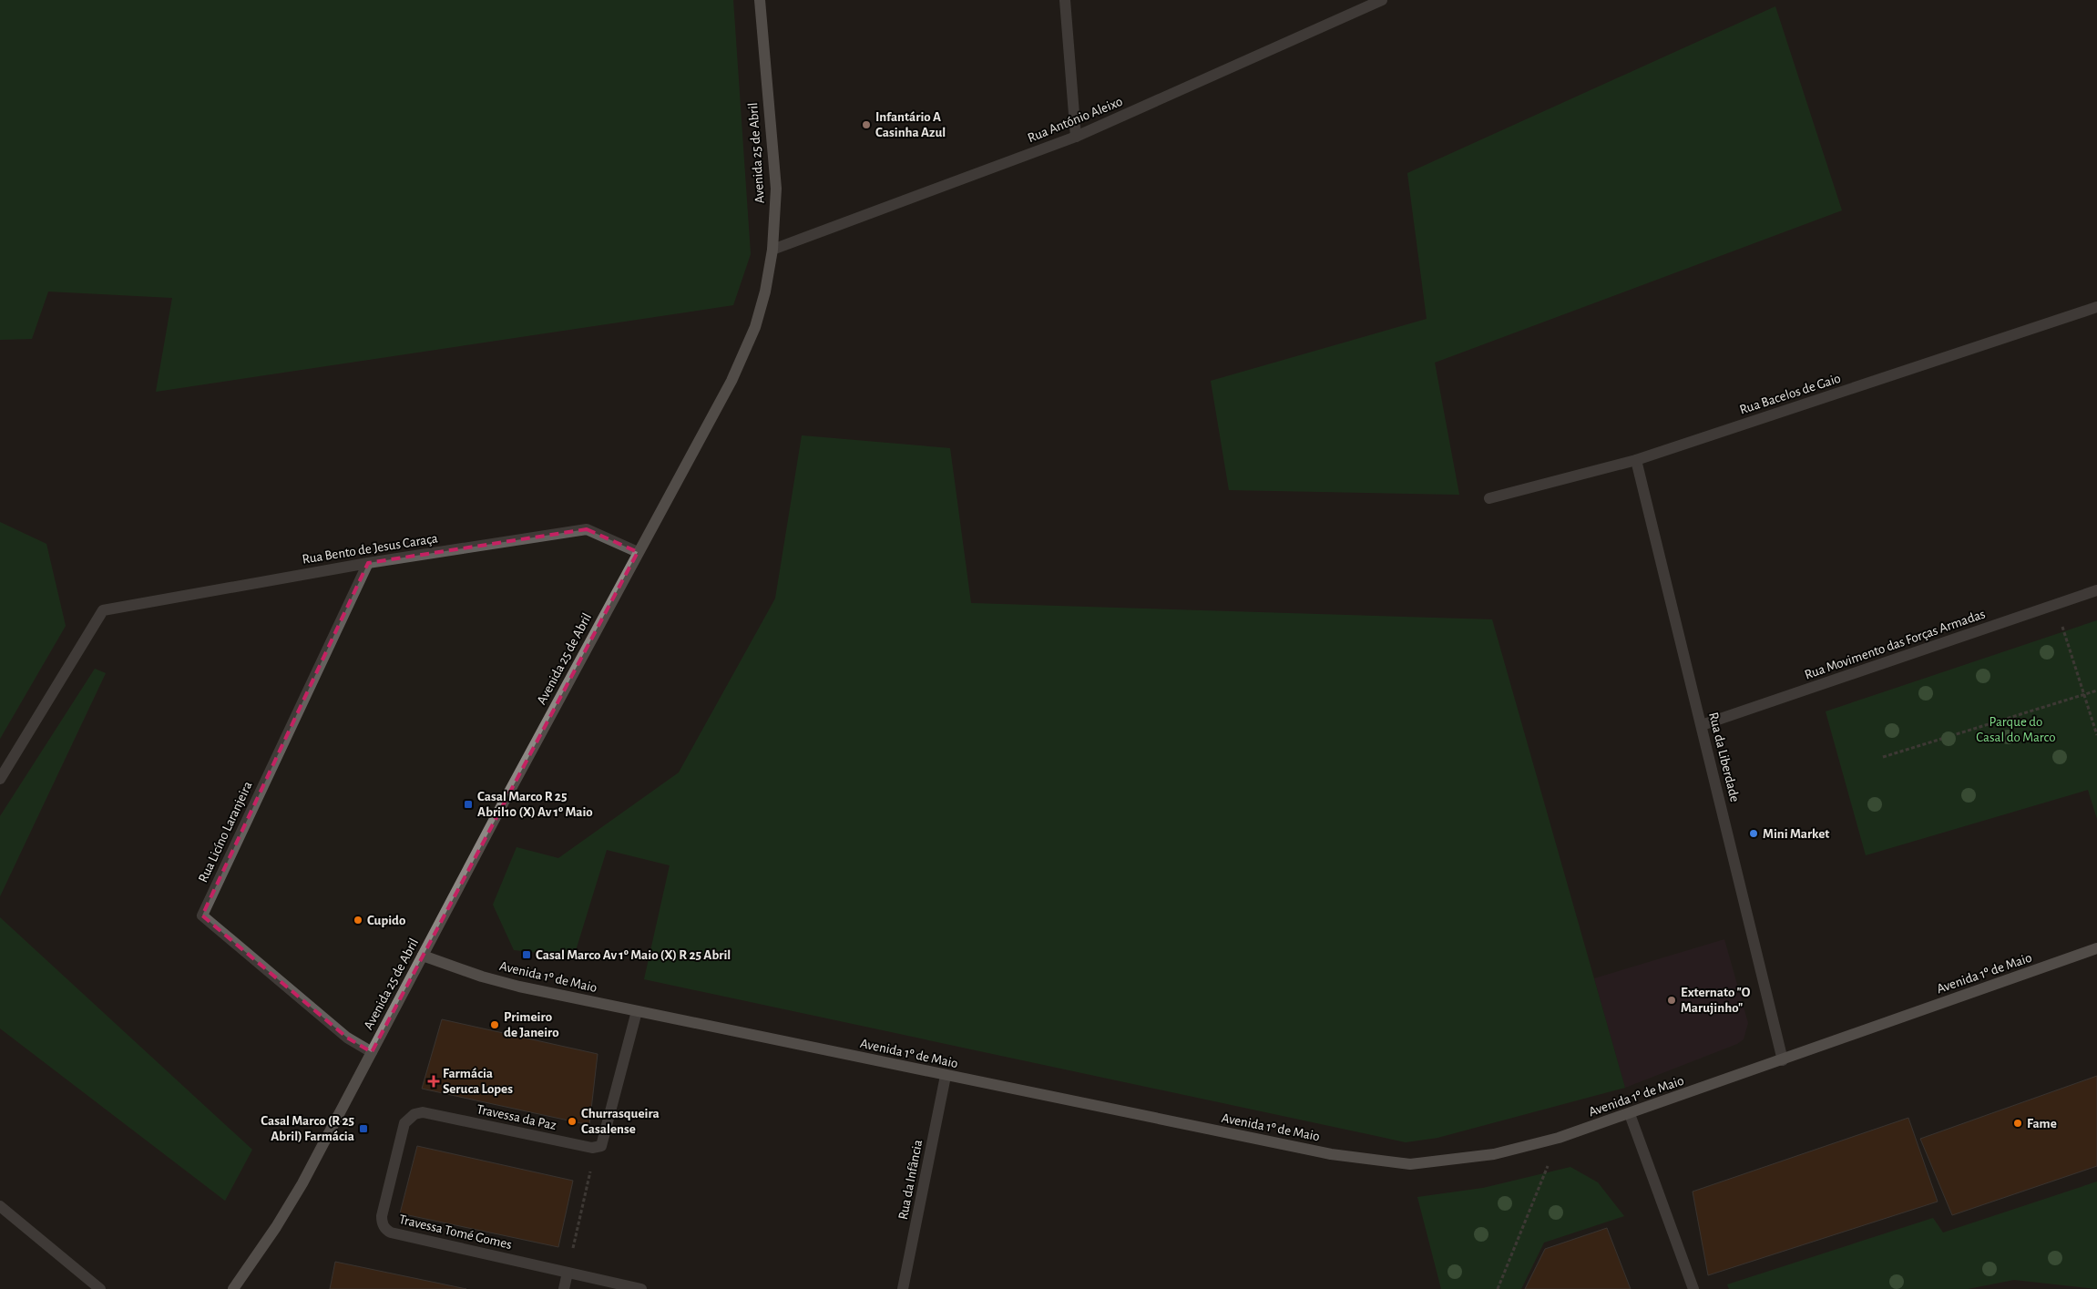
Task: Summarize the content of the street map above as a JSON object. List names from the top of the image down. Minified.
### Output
{"streets":{"street":["Rua António Aleixo","Avenida 25 de Abril","Rua Bacelos de Gaio","Rua Bento de Jesus Caraça","Rua Movimento das Forças Armadas","Rua da Liberdade","Rua Licíno Laranjeira","Avenida 1º de Maio","Travessa da Paz","Rua da Infância","Travessa Tomé Gomes"]},"crossings":[["Rua António Aleixo","Avenida 25 de Abril"],["Avenida 25 de Abril","Rua Bento de Jesus Caraça"],["Avenida 25 de Abril","Rua Licíno Laranjeira"],["Avenida 25 de Abril","Avenida 1º de Maio"],["Rua Bacelos de Gaio","Rua da Liberdade"],["Rua Bento de Jesus Caraça","Rua Licíno Laranjeira"],["Rua Movimento das Forças Armadas","Rua da Liberdade"],["Rua da Liberdade","Avenida 1º de Maio"],["Avenida 1º de Maio","Rua da Infância"],["Travessa da Paz","Travessa Tomé Gomes"]],"parks":["Parque do Casal do Marco"],"places":{"other":["Infantário A Casinha Azul","Mini Market","Cupido","Externato \"O Marujinho\"","Primeiro de Janeiro","Churrasqueira Casalense","Fame"],"transit":["Casal Marco R 25 Abril10 (X) Av 1º Maio","Casal Marco Av 1º Maio (X) R 25 Abril","Casal Marco (R 25 Abril) Farmácia"],"health":["Farmácia Seruca Lopes"]}}
